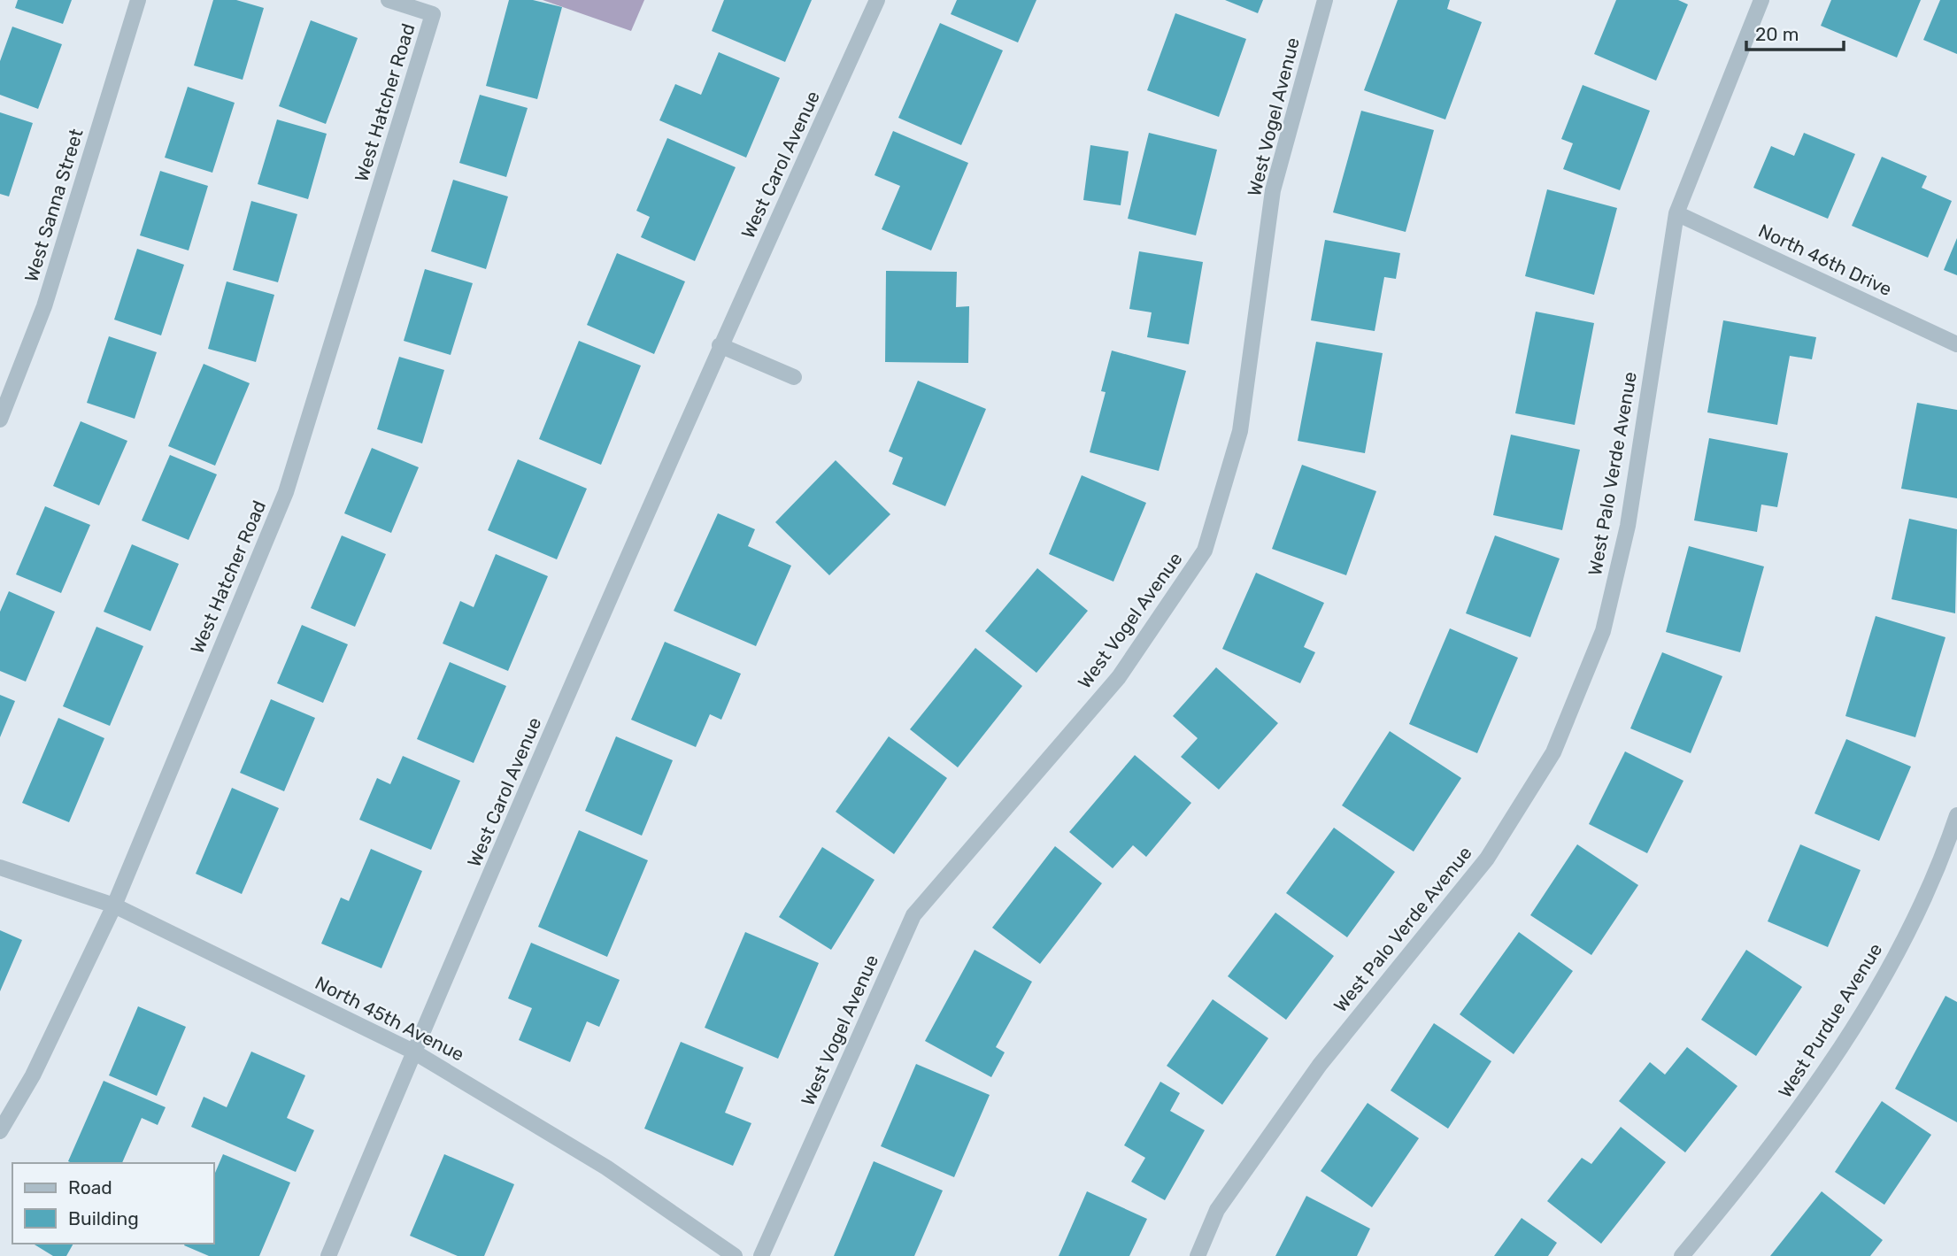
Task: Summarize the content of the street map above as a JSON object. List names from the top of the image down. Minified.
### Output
{"streets":{"street":["West Hatcher Road","West Vogel Avenue","West Carol Avenue","West Sanna Street","North 46th Drive","West Palo Verde Avenue","North 45th Avenue","West Purdue Avenue"]},"crossings":[["West Hatcher Road","North 45th Avenue"],["West Carol Avenue","North 45th Avenue"],["North 46th Drive","West Palo Verde Avenue"]],"legend":["Road","Building"],"scale_bar":"20 m"}
